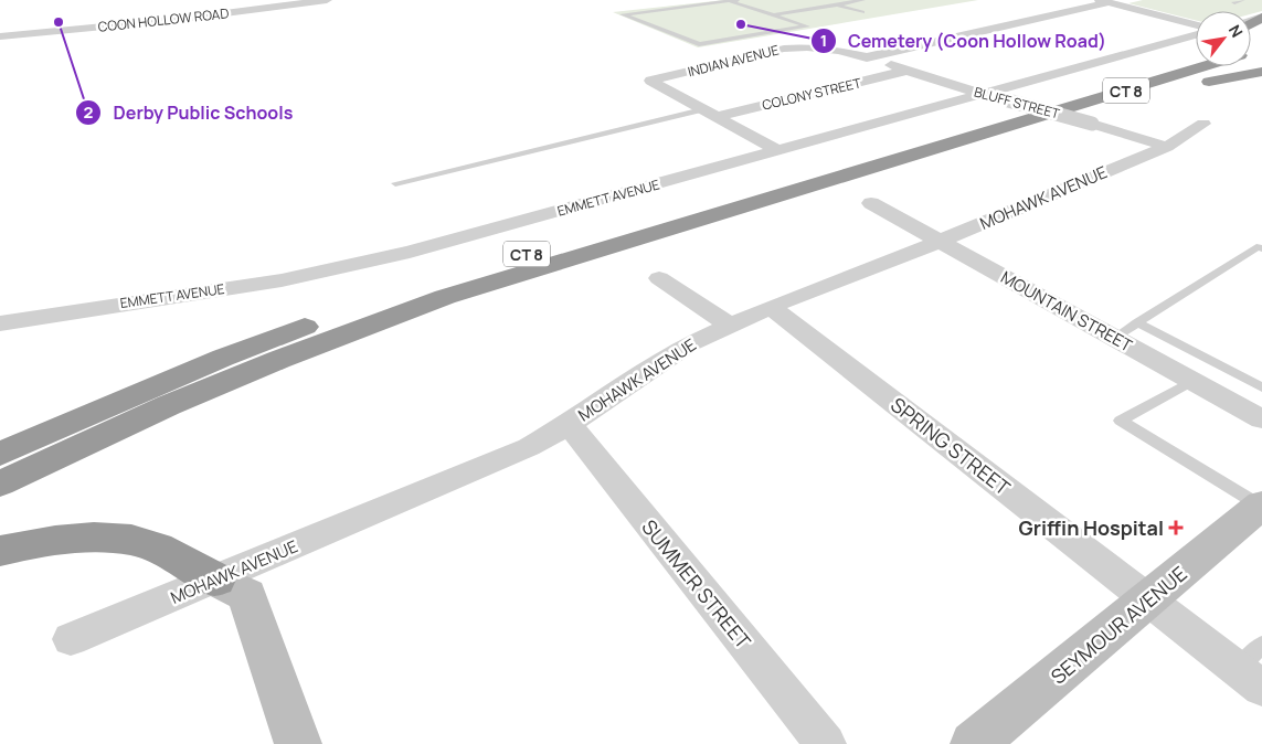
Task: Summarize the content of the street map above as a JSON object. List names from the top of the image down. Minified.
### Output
{"streets":{"highway":["CT 8"],"main road":["SEYMOUR AVENUE"],"street":["COON HOLLOW ROAD","INDIAN AVENUE","COLONY STREET","BLUFF STREET","EMMETT AVENUE","MOHAWK AVENUE","MOUNTAIN STREET","SPRING STREET","SUMMER STREET"]},"crossings":[["INDIAN AVENUE","COLONY STREET"],["INDIAN AVENUE","BLUFF STREET"],["CT 8","BLUFF STREET"],["COLONY STREET","BLUFF STREET"],["BLUFF STREET","EMMETT AVENUE"],["BLUFF STREET","MOHAWK AVENUE"],["MOHAWK AVENUE","MOUNTAIN STREET"],["MOHAWK AVENUE","SPRING STREET"],["MOHAWK AVENUE","SUMMER STREET"],["SPRING STREET","SEYMOUR AVENUE"]],"places":{"other":["Derby Public Schools","Cemetery (Coon Hollow Road)"],"health":["Griffin Hospital"]},"north":"top right"}
